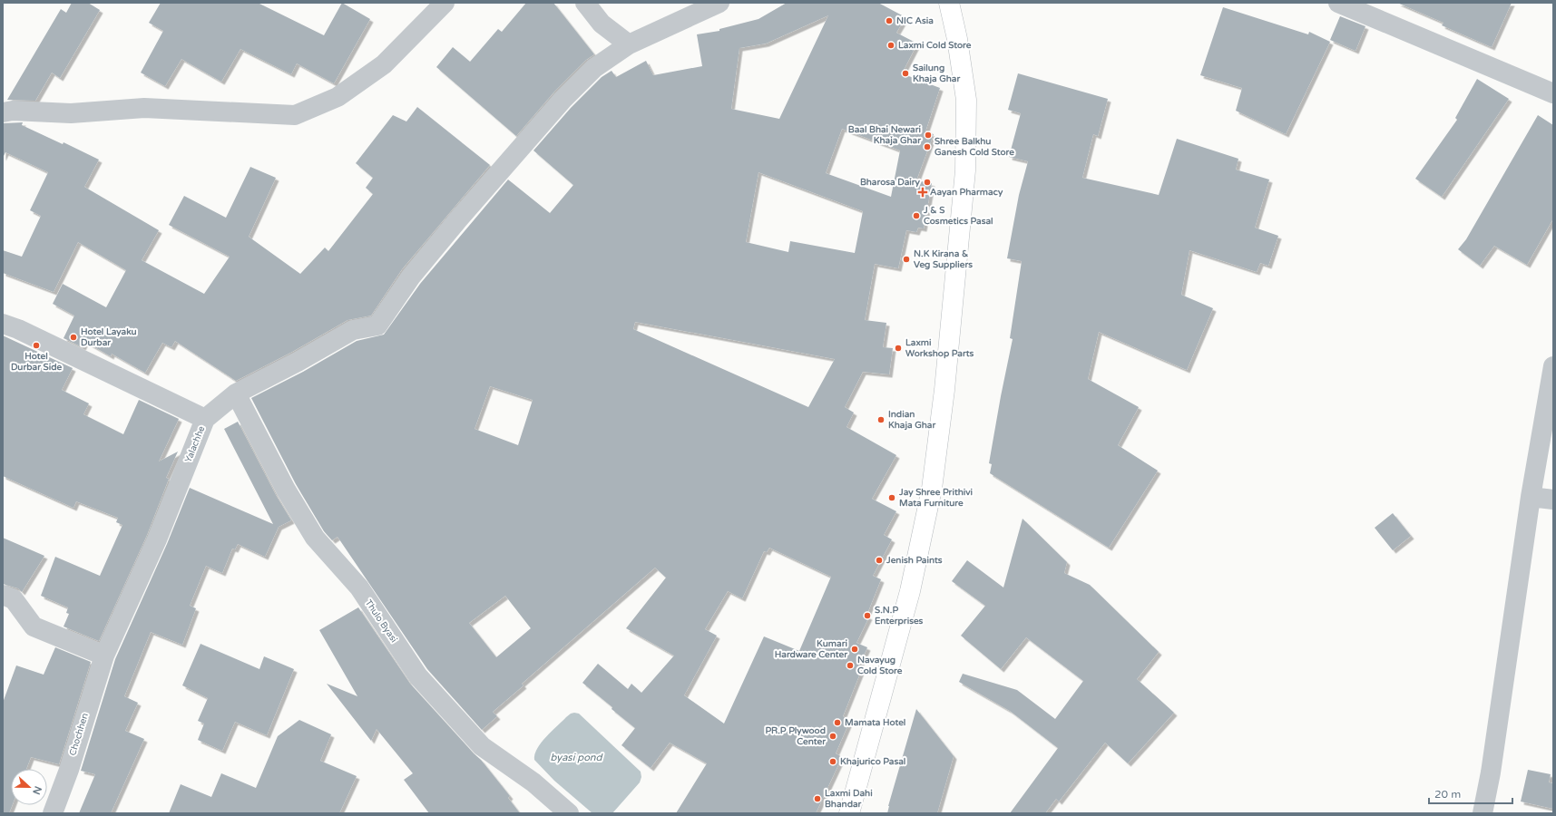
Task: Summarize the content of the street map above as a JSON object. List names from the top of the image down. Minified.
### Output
{"streets":{"street":["Yalachhe","Thulo Byasi","Chochhen"]},"crossings":[["Yalachhe","Chochhen"]],"water":["byasi pond"],"places":{"other":["NIC Asia","Laxmi Cold Store","Sailung Khaja Ghar","Baal Bhai Newari Khaja Ghar","Shree Balkhu Ganesh Cold Store","Bharosa Dairy","J & S Cosmetics Pasal","N.K Kirana & Veg Suppliers","Hotel Layaku Durbar","Hotel Durbar Side","Laxmi Workshop Parts","Indian Khaja Ghar","Jay Shree Prithivi Mata Furniture","Jenish Paints","S.N.P Enterprises","Kumari Hardware Center","Navayug Cold Store","Mamata Hotel","PR.P Plywood Center","Khajurico Pasal","Laxmi Dahi Bhandar"],"health":["Aayan Pharmacy"]},"scale_bar":"20 m","north":"right"}
